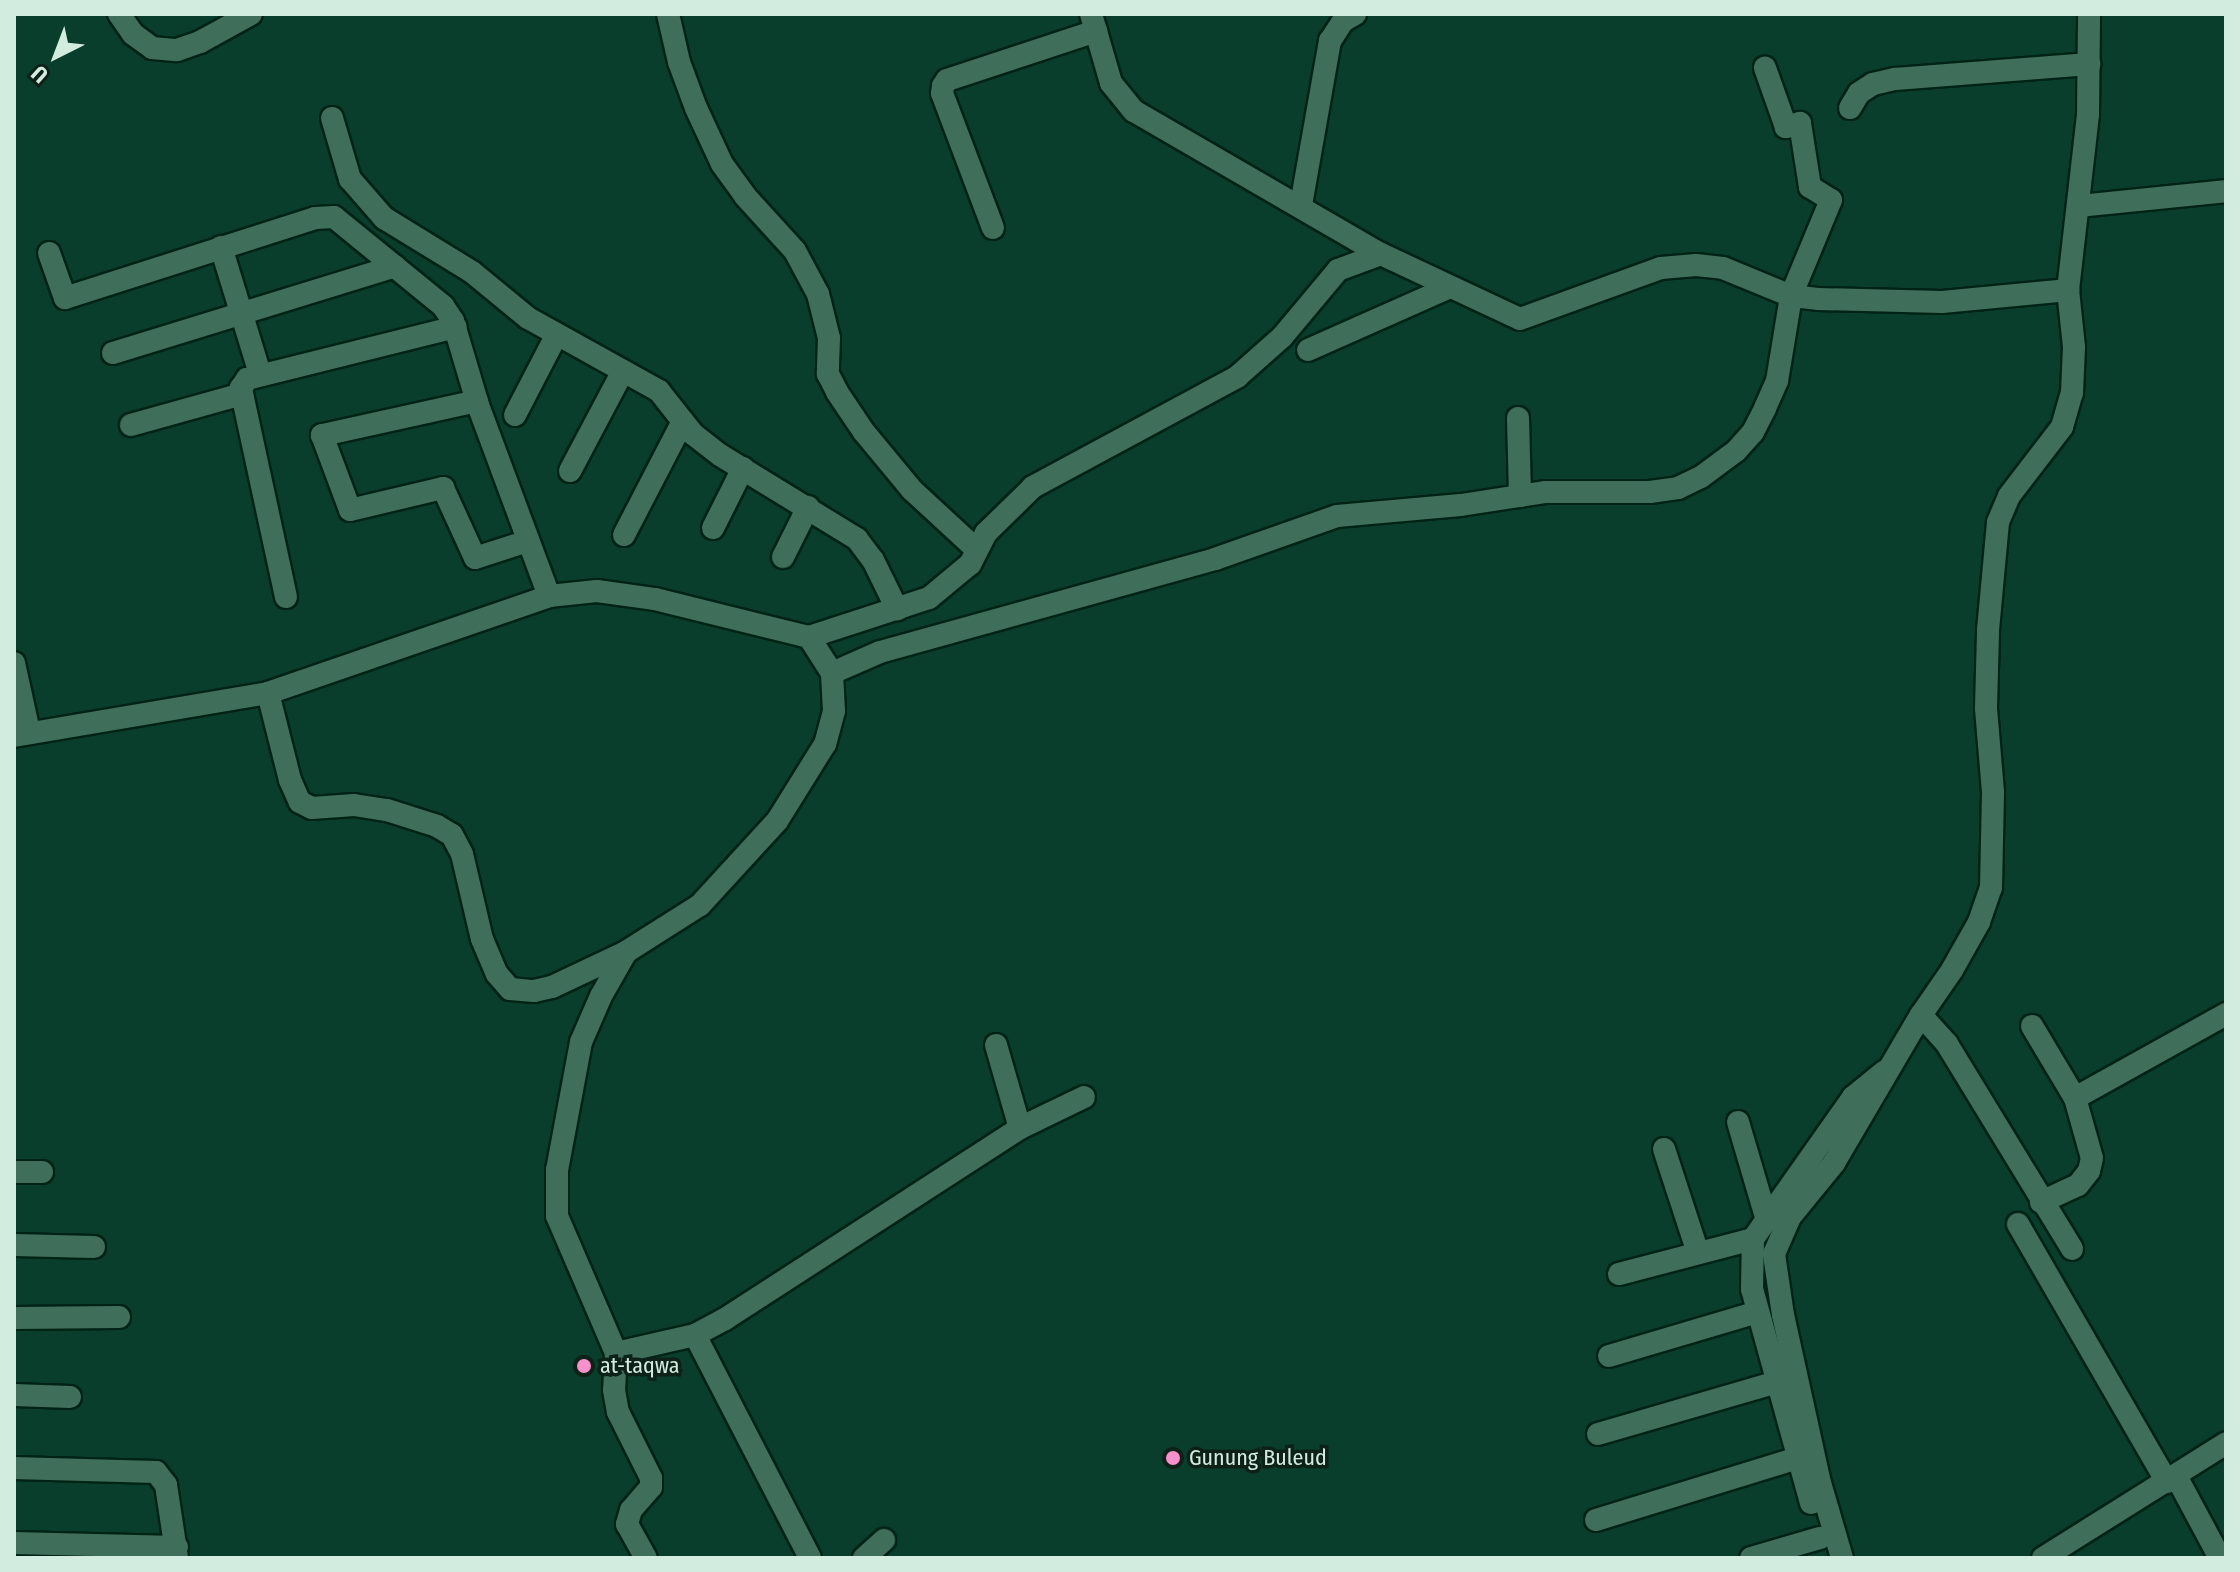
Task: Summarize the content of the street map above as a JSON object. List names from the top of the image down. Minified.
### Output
{"places":["at-taqwa","Gunung Buleud"],"north":"bottom left"}
